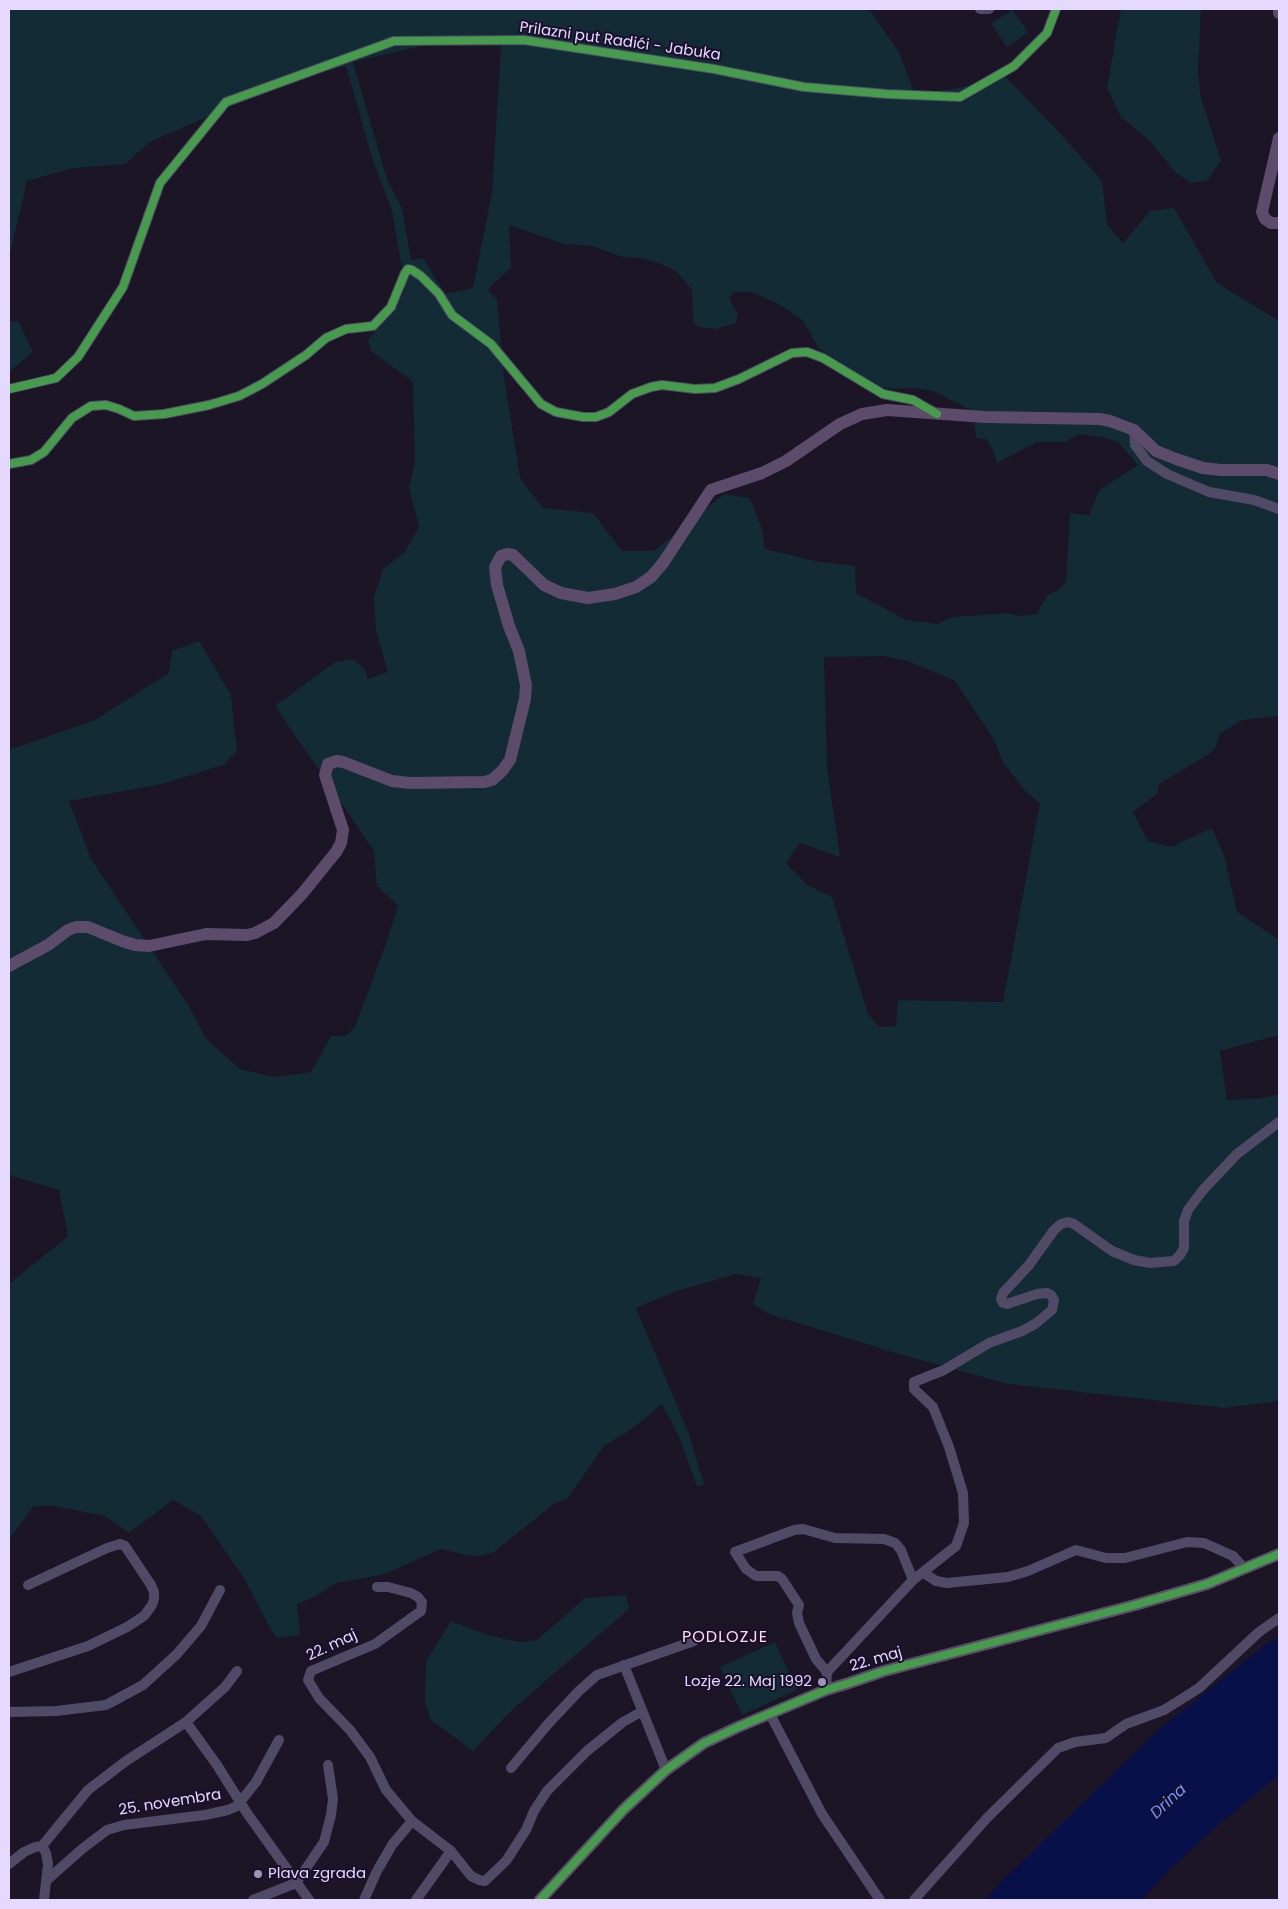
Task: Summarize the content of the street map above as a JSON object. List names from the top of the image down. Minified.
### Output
{"streets":{"main road":["22. maj"],"street":["Prilazni put Radići - Jabuka","25. novembra"]},"districts":["PODLOZJE"],"water":["Drina"],"places":["Lozje 22. Maj 1992","Plava zgrada"]}
